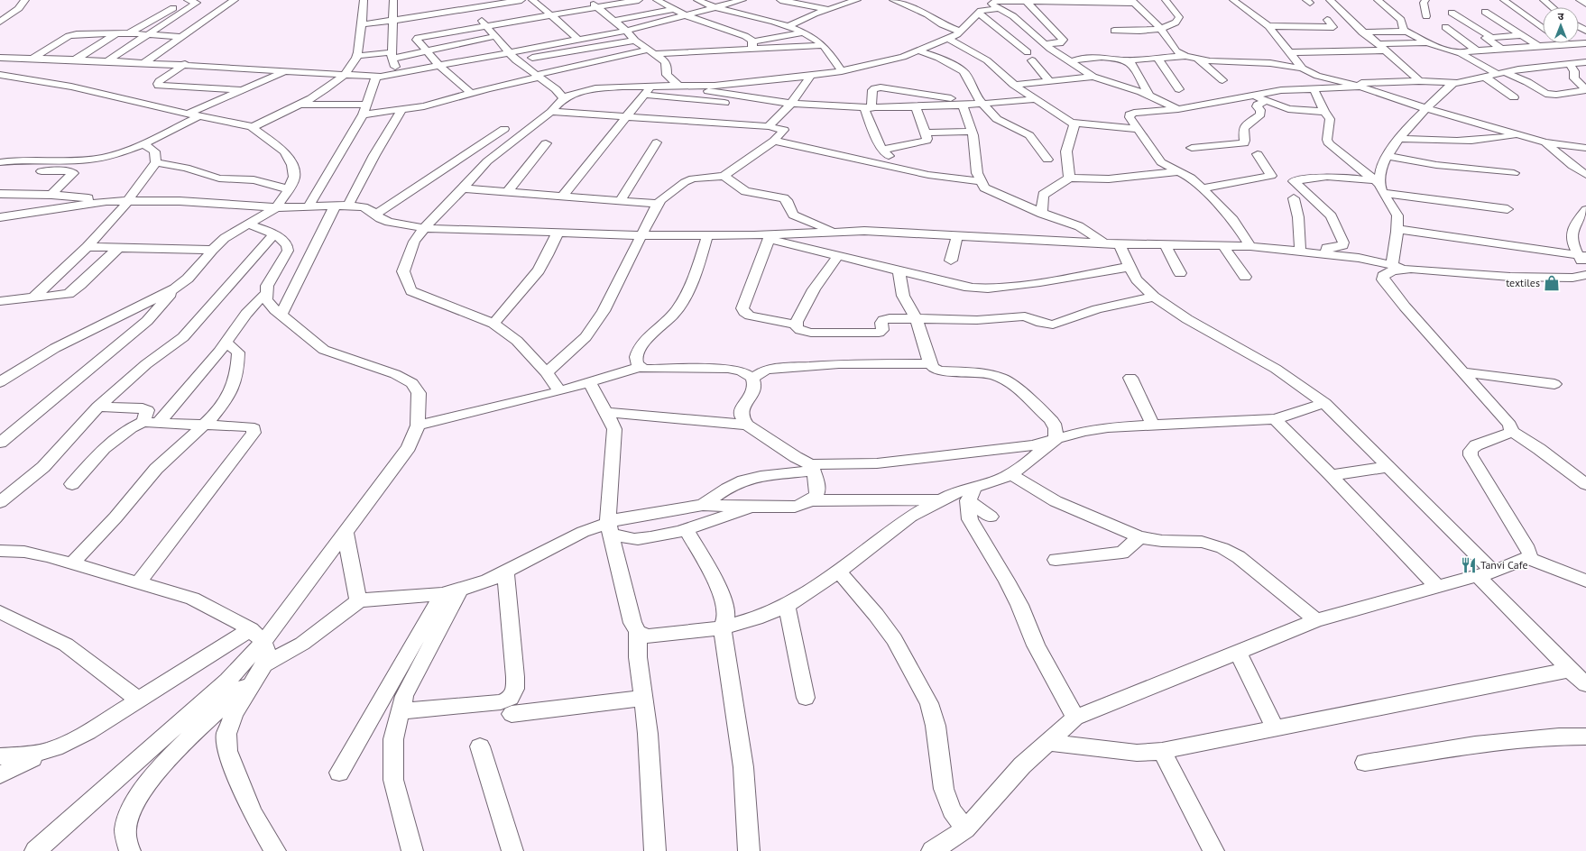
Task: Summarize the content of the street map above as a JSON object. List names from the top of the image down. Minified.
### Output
{"places":{"shop":["textiles"],"restaurant":["Tanvi Cafe"]},"north":"top"}
